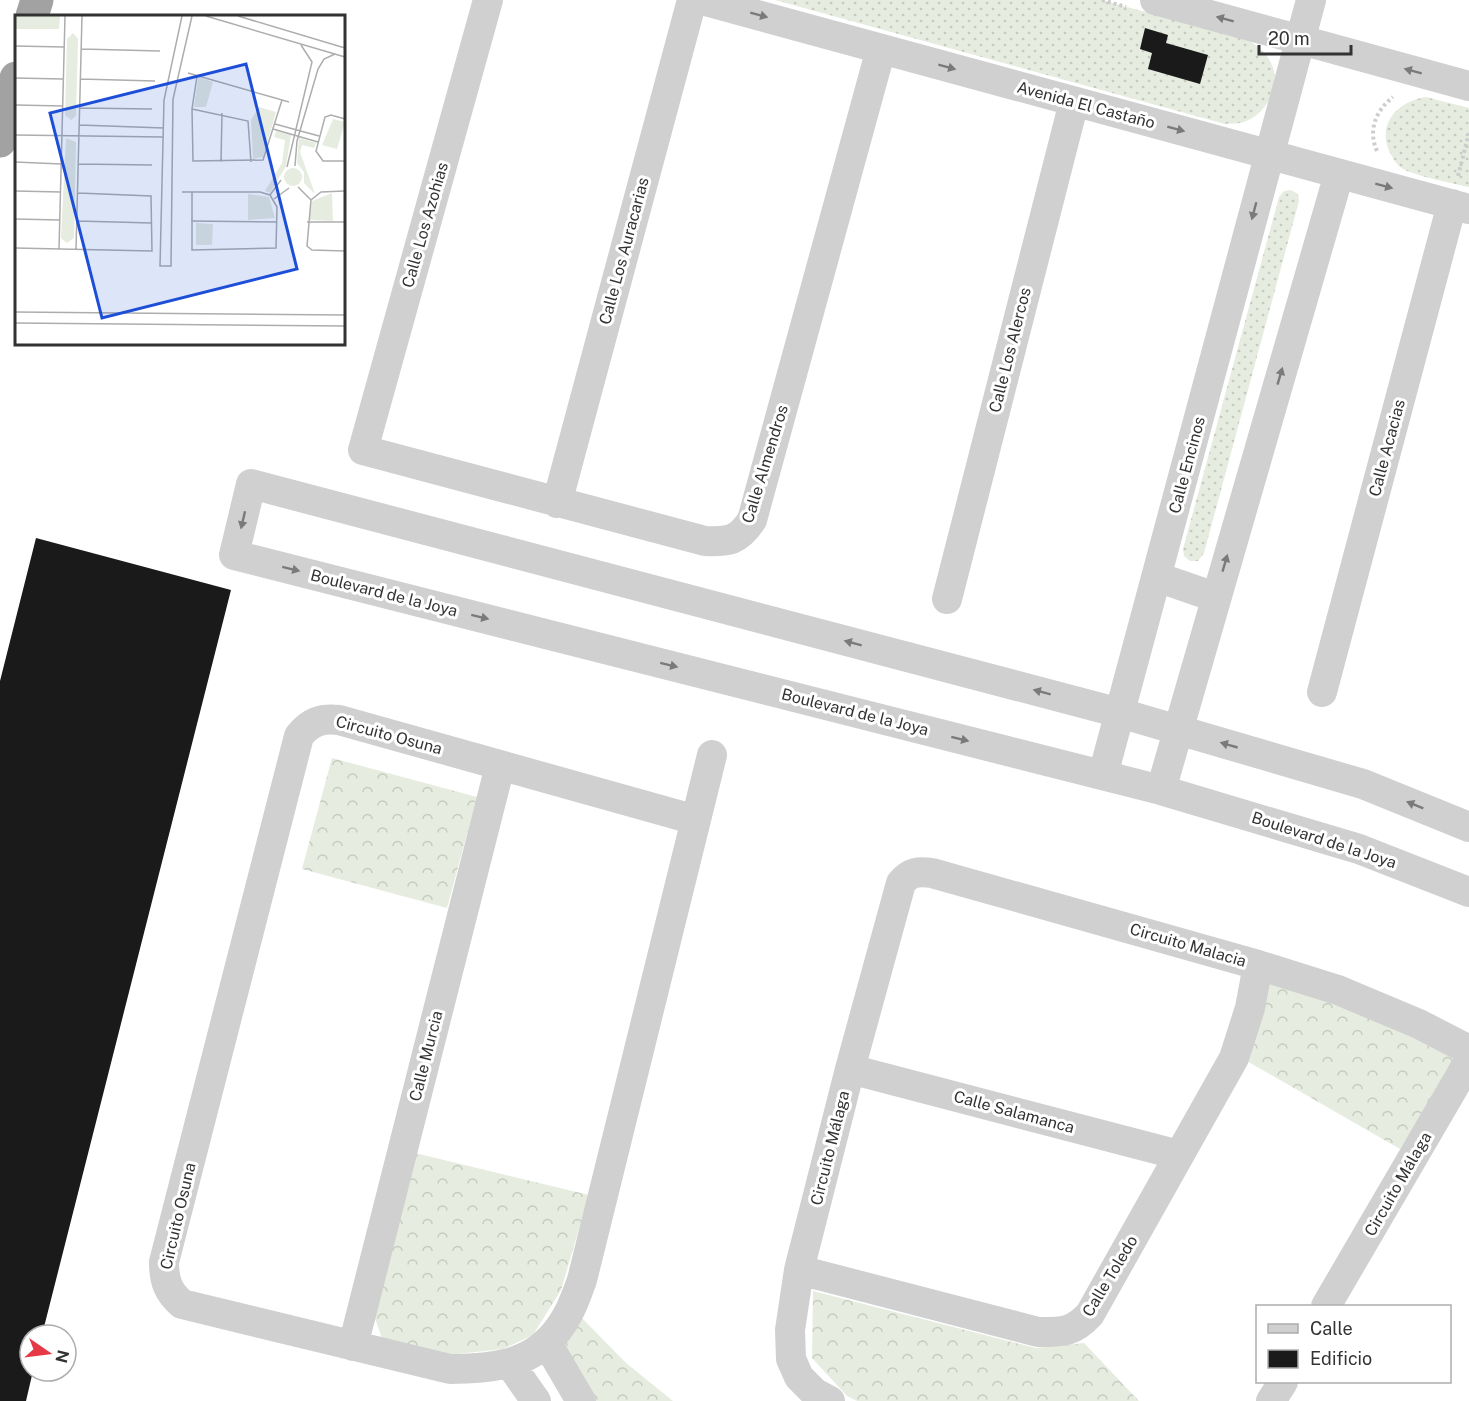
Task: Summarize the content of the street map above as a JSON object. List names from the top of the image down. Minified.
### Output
{"streets":{"street":["Avenida El Castaño","Calle Los Azohias","Calle Los Auracarias","Calle Los Alercos","Calle Acacias","Calle Almendros","Calle Encinos","Boulevard de la Joya","Circuito Osuna","Circuito Malacia","Calle Murcia","Calle Salamanca","Circuito Málaga","Calle Toledo"]},"crossings":[["Avenida El Castaño","Calle Los Alercos"],["Avenida El Castaño","Calle Acacias"],["Avenida El Castaño","Calle Almendros"],["Avenida El Castaño","Calle Encinos"],["Calle Los Azohias","Calle Almendros"],["Calle Los Auracarias","Calle Almendros"],["Calle Encinos","Boulevard de la Joya"],["Circuito Osuna","Calle Murcia"],["Circuito Malacia","Circuito Málaga"],["Circuito Malacia","Calle Toledo"],["Calle Salamanca","Circuito Málaga"],["Calle Salamanca","Calle Toledo"],["Circuito Málaga","Calle Toledo"]],"legend":["Calle","Edificio"],"scale_bar":"20 m","north":"right"}
